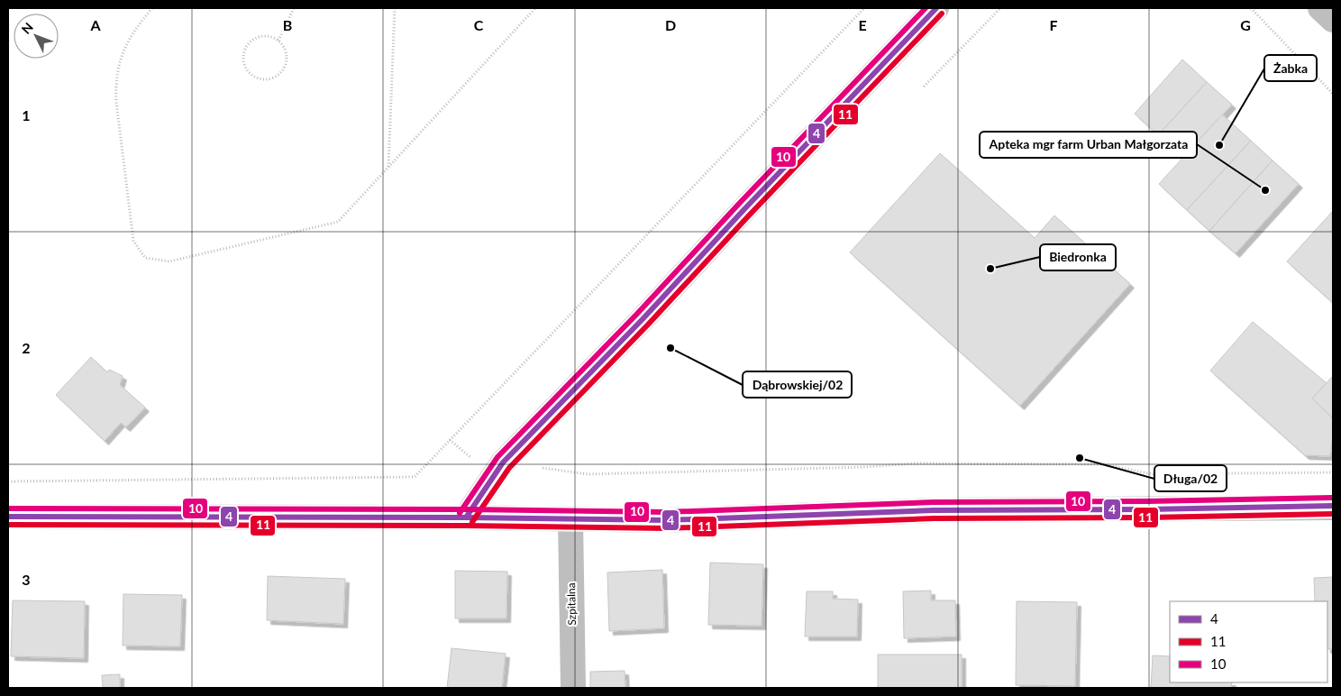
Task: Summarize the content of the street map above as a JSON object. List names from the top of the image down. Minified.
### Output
{"streets":{"street":["Szpitalna"]},"places":["Żabka","Apteka mgr farm Urban Małgorzata","Biedronka","Dąbrowskiej/02","Długa/02"],"lines":["transit line 4","transit line 10","transit line 11"],"legend":["4","11","10"],"north":"top left","grid":{"columns":["A","B","C","D","E","F","G"],"rows":["1","2","3"]}}
